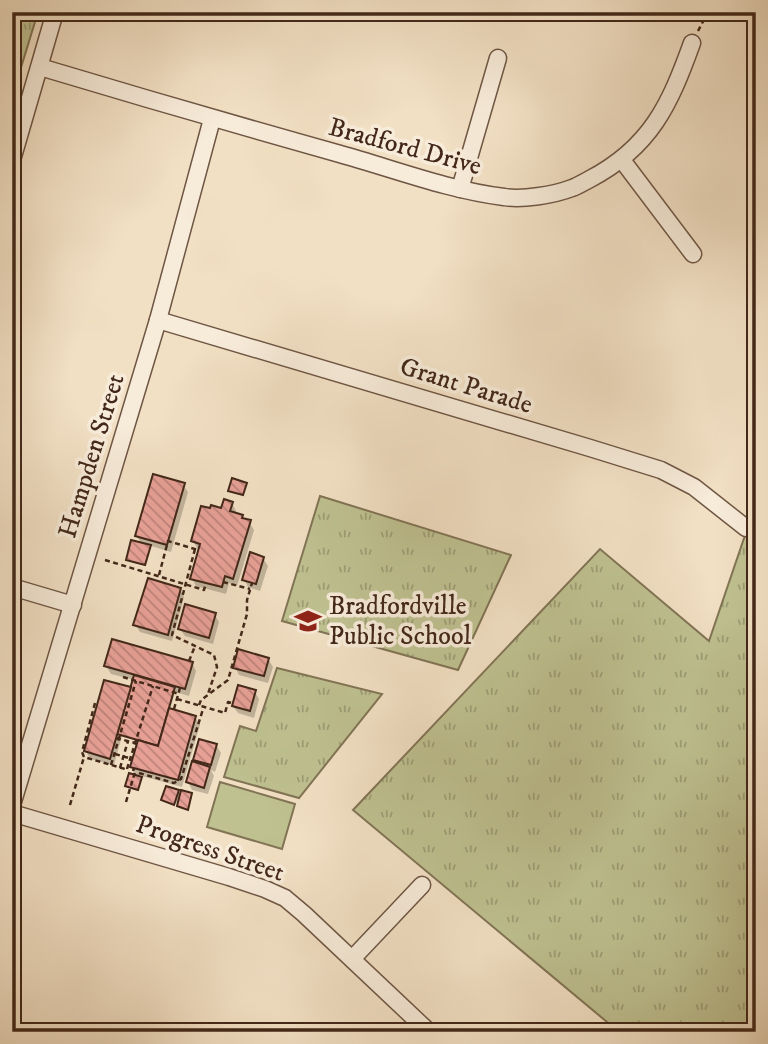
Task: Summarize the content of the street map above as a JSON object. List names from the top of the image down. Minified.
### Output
{"streets":{"street":["Bradford Drive","Grant Parade","Hampden Street","Progress Street"]},"crossings":[["Bradford Drive","Hampden Street"],["Grant Parade","Hampden Street"]],"places":{"school or university":["Bradfordville Public School"]}}
